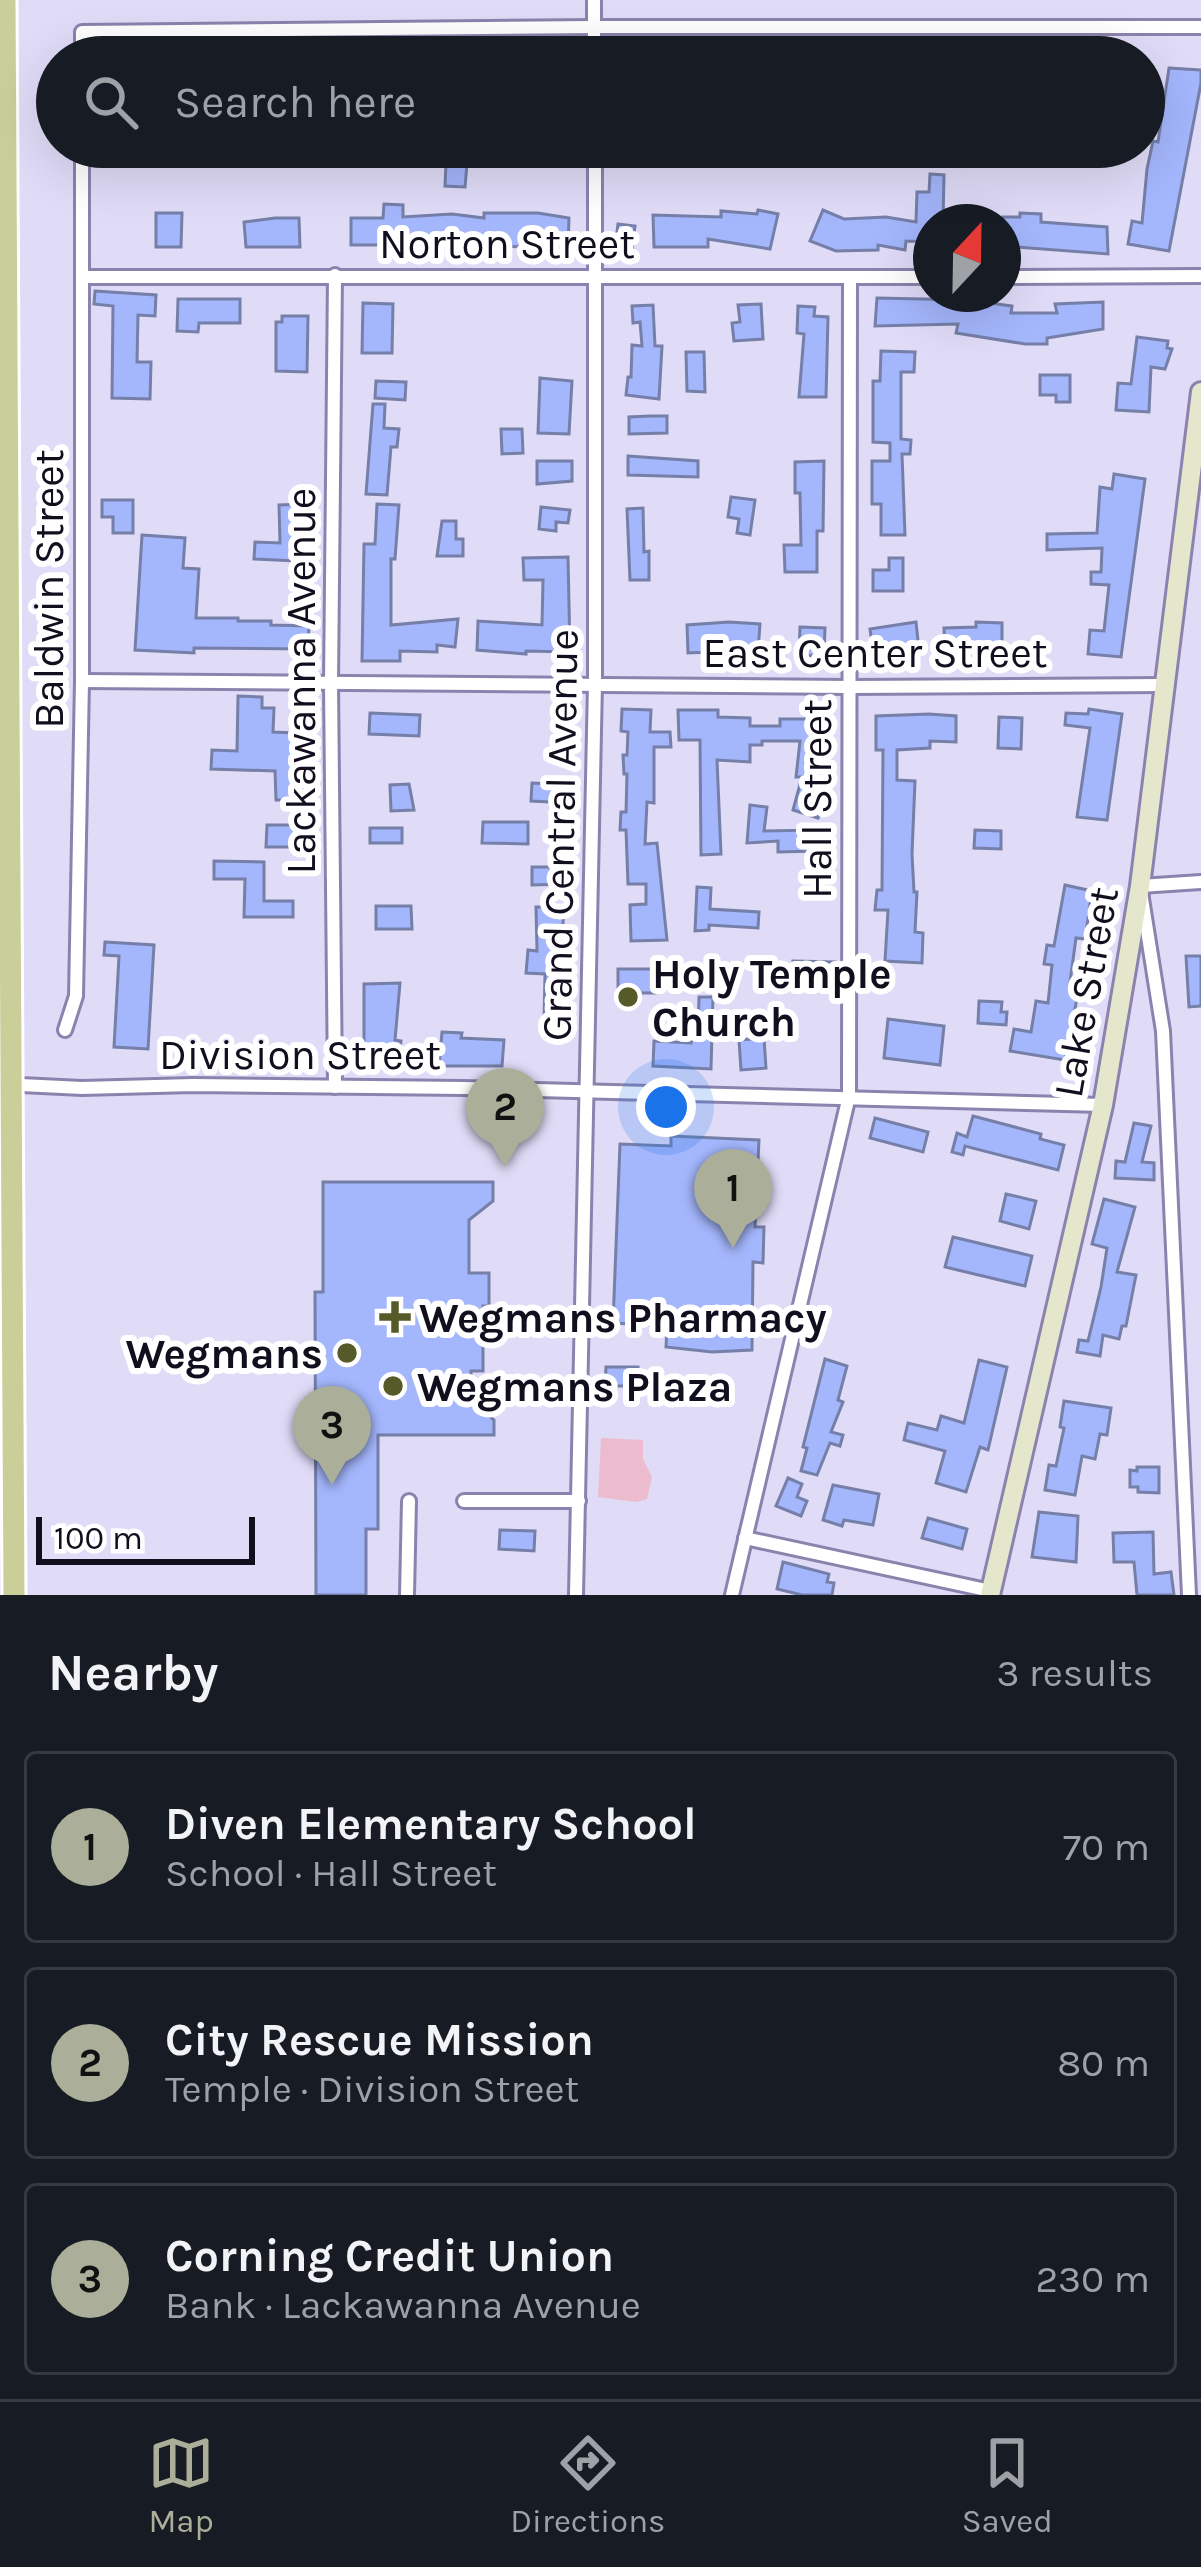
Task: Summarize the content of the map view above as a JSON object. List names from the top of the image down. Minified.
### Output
{"streets":{"main road":["Lake Street"],"street":["Norton Street","Baldwin Street","East Center Street","Lackawanna Avenue","Hall Street","Grand Central Avenue","Division Street"]},"crossings":[["Norton Street","Baldwin Street"],["Norton Street","Lackawanna Avenue"],["Norton Street","Hall Street"],["Norton Street","Grand Central Avenue"],["Baldwin Street","East Center Street"],["East Center Street","Lackawanna Avenue"],["East Center Street","Hall Street"],["East Center Street","Grand Central Avenue"],["East Center Street","Lake Street"],["Lackawanna Avenue","Division Street"],["Hall Street","Division Street"],["Grand Central Avenue","Division Street"],["Lake Street","Division Street"]],"places":{"other":["Holy Temple Church","Wegmans","Wegmans Plaza"],"health":["Wegmans Pharmacy"]},"scale_bar":"100 m","north":"top","page":{"search":"Search here","pins":["2","1","3"],"scale":"100 m","heading":["Nearby","3 results"],"list":[{"mark":"1","name":"Diven Elementary School","note":"School · Hall Street","value":"70 m"},{"mark":"2","name":"City Rescue Mission","note":"Temple · Division Street","value":"80 m"},{"mark":"3","name":"Corning Credit Union","note":"Bank · Lackawanna Avenue","value":"230 m"}],"nav":["Map","Directions","Saved"]}}
